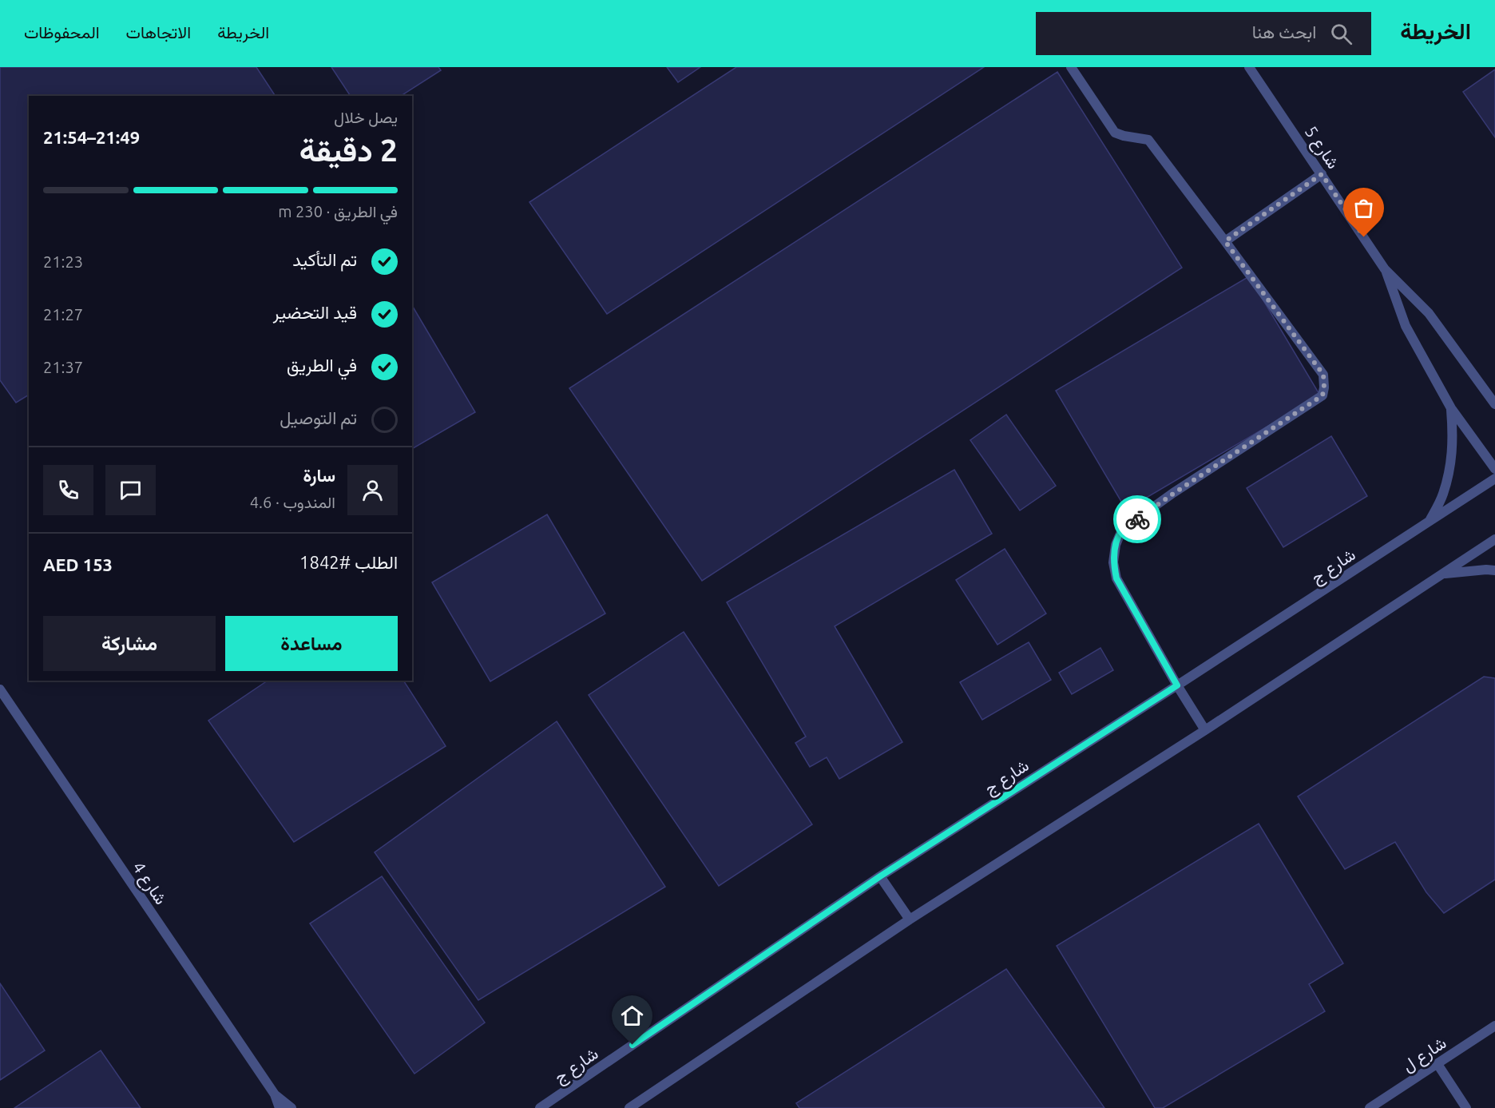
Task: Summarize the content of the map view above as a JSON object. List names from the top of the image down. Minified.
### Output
{"streets":{"street":["شارع 5","شارع ج","شارع 4","شارع ل"]},"page":{"header":"الخريطة","search":"ابحث هنا","nav":["الخريطة","الاتجاهات","المحفوظات"],"heading":["2 دقيقة","يصل خلال","21:49–21:54"],"panel":["سارة","المندوب · 4.6","الطلب #1842","AED 153"],"bar":"في الطريق · 230 m","list":[["تم التأكيد","21:23"],["قيد التحضير","21:27"],["في الطريق","21:37"],"تم التوصيل"],"buttons":["مساعدة","مشاركة"]}}
